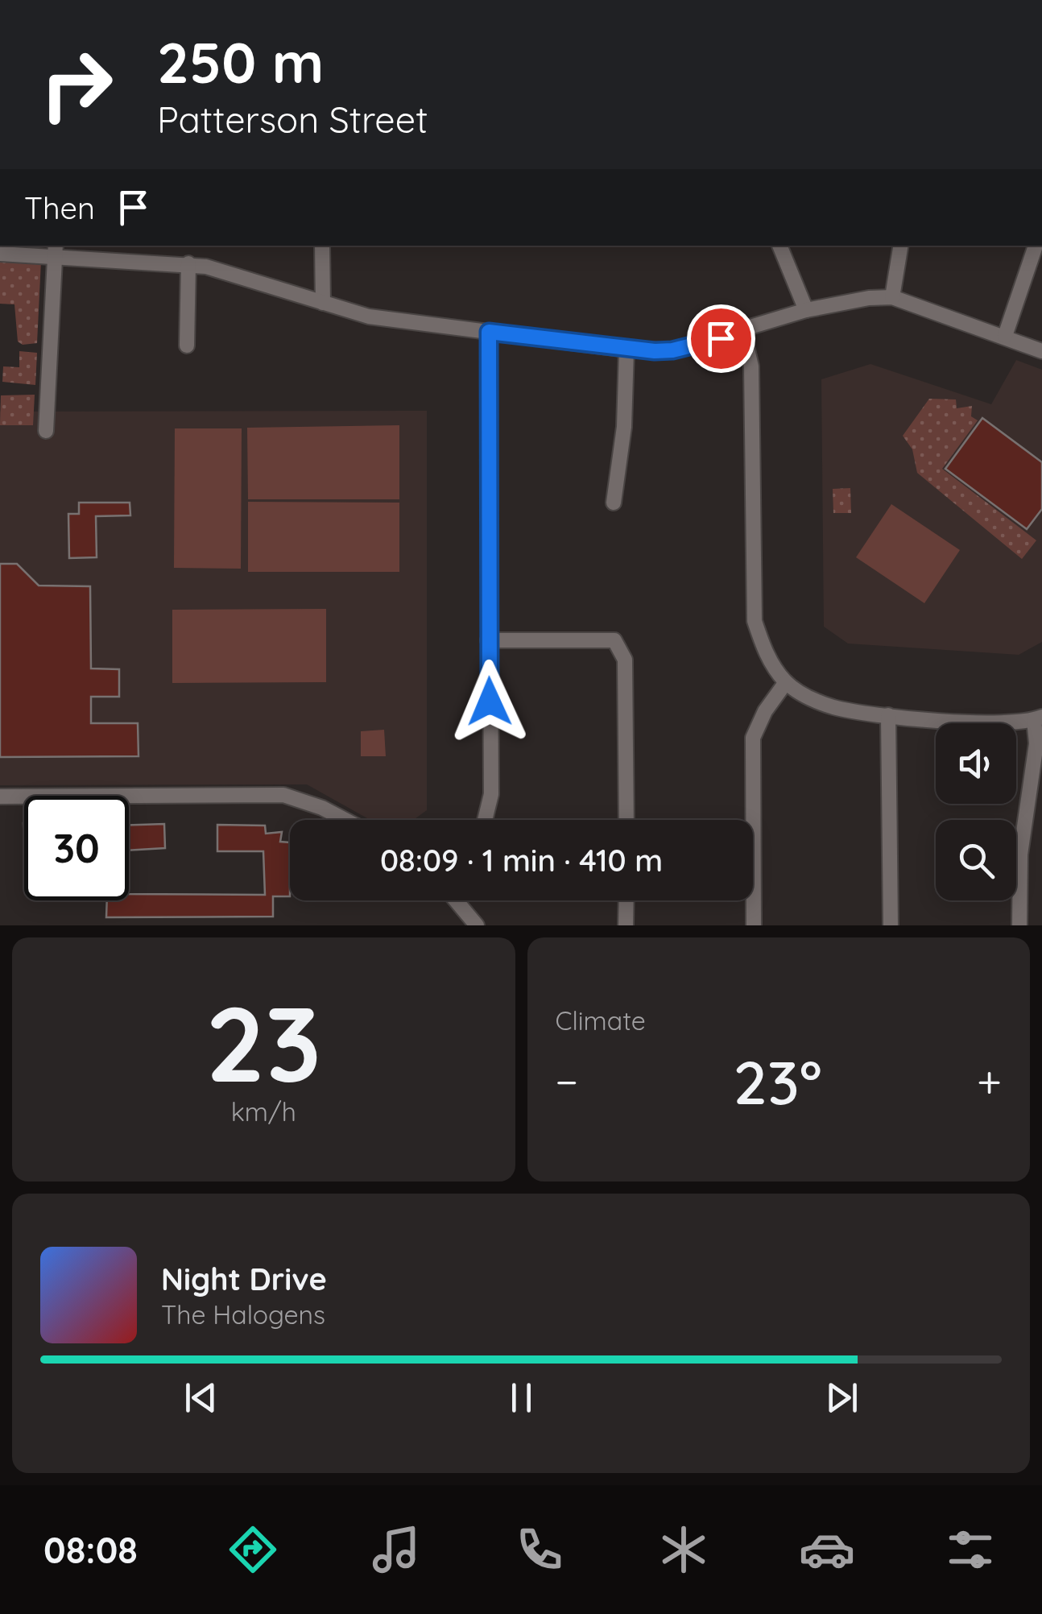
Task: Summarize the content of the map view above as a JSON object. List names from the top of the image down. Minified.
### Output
{"page":{"turn":["250 m","Patterson Street"],"then":"Then","limit":"30","trip":"08:09 · 1 min · 410 m","tile":[["23","km/h"],"Climate"],"heat":["−","23°","+"],"song":["Night Drive","The Halogens"],"tabs":"08:08"}}
